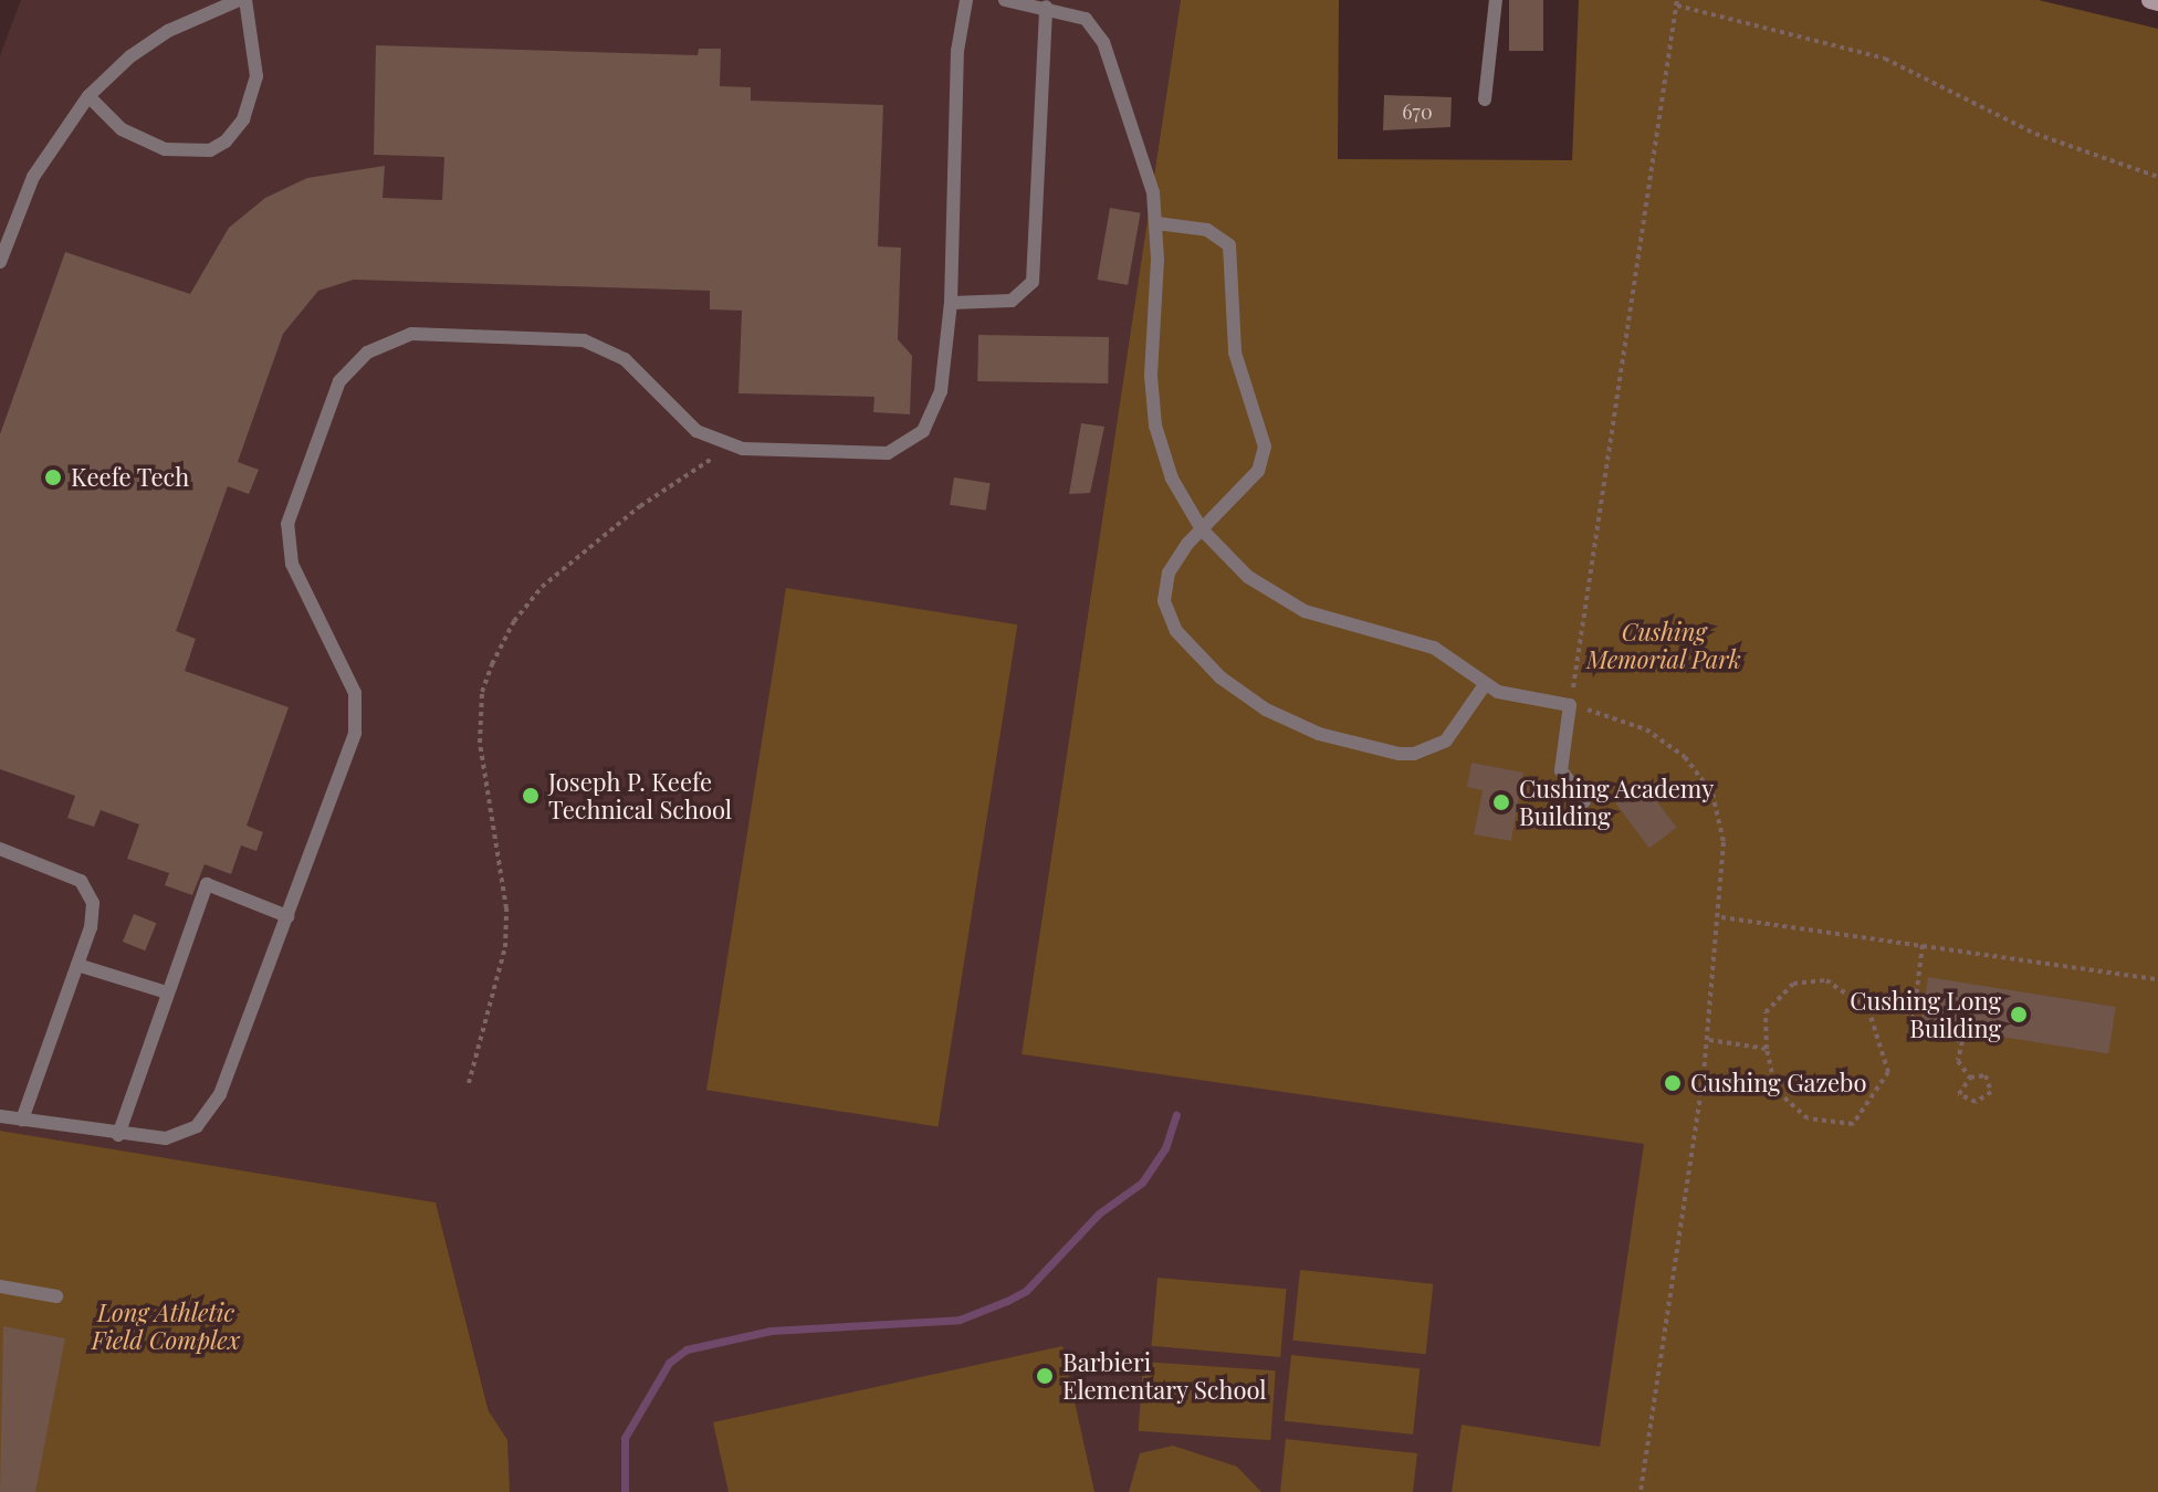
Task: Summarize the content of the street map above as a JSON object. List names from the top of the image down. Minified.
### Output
{"parks":["Cushing Memorial Park","Long Athletic Field Complex"],"places":["Keefe Tech","Joseph P. Keefe Technical School","Cushing Academy Building","Cushing Long Building","Cushing Gazebo","Barbieri Elementary School"],"house_numbers":["670"]}
